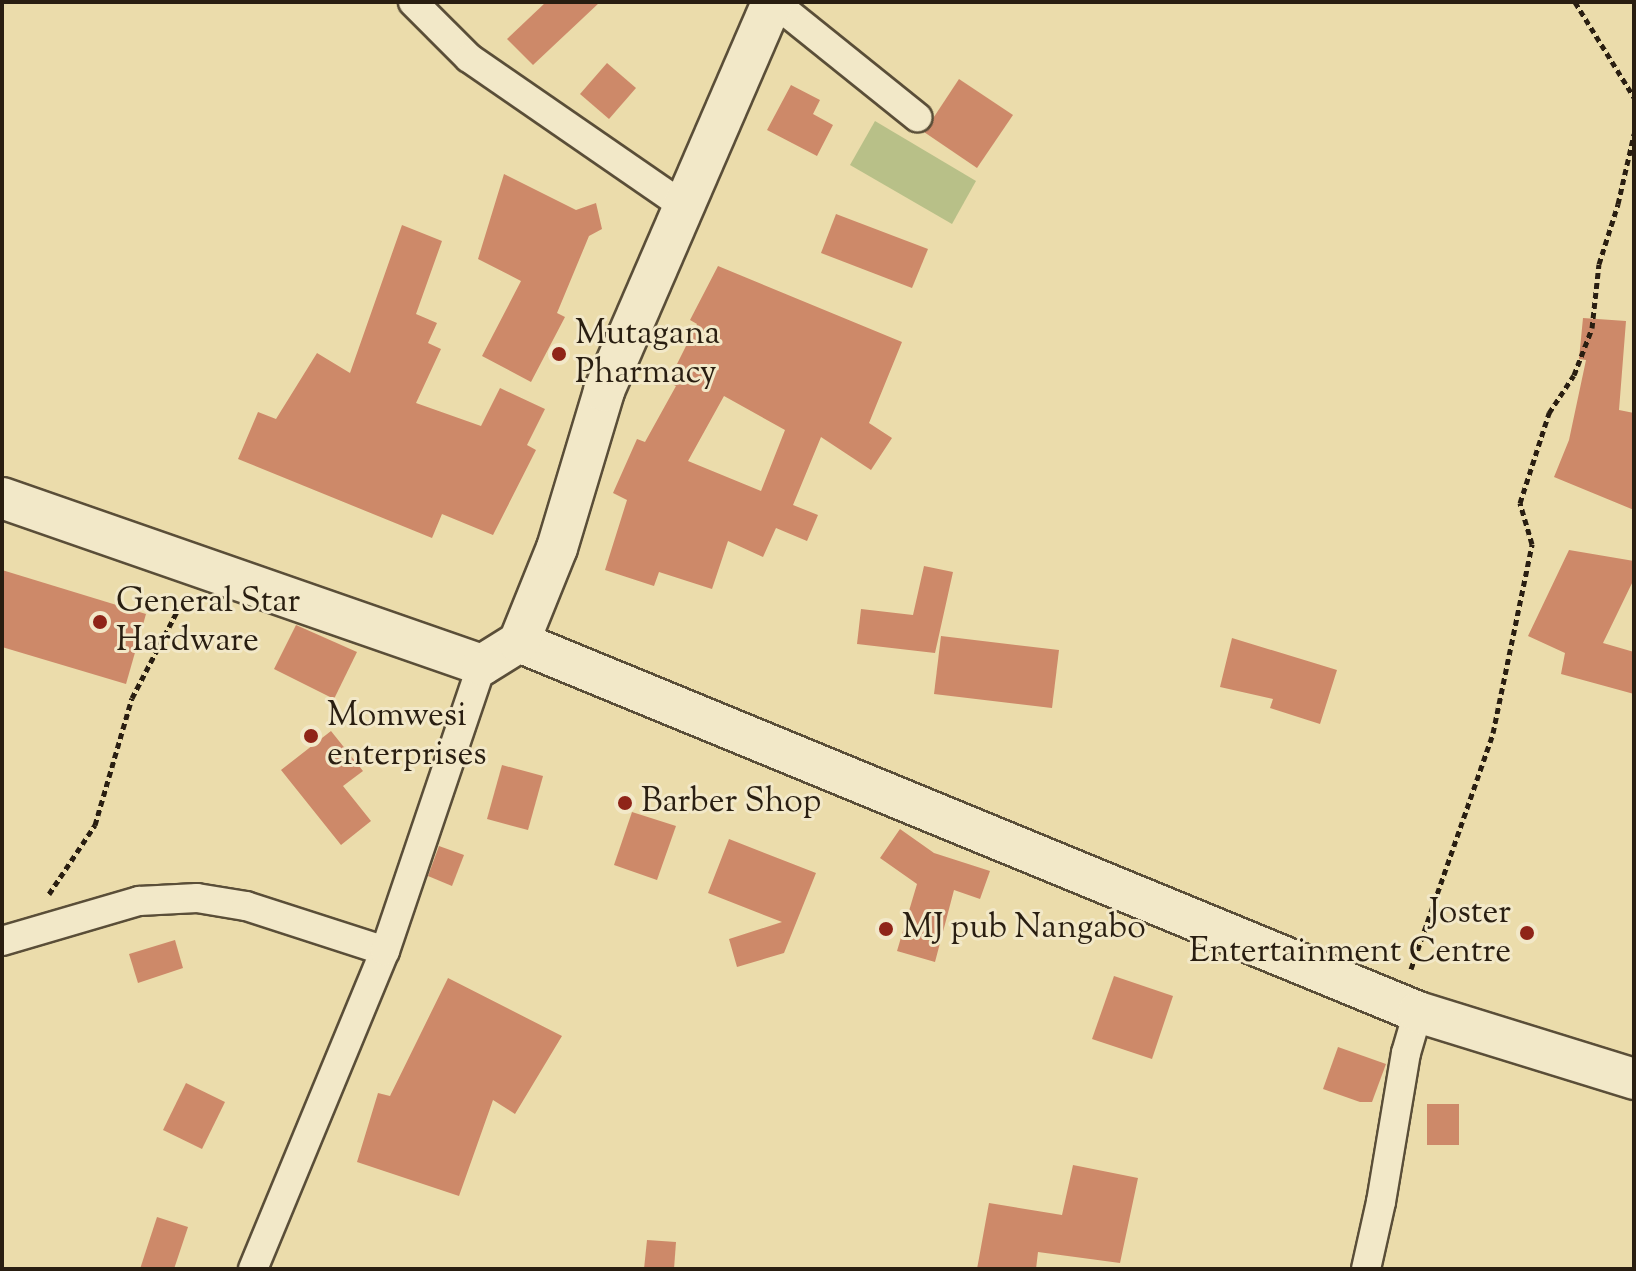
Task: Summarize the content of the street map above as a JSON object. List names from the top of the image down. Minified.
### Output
{"places":["Mutagana Pharmacy","General Star Hardware","Momwesi enterprises","Barber Shop","MJ pub Nangabo","Joster Entertainment Centre"]}
